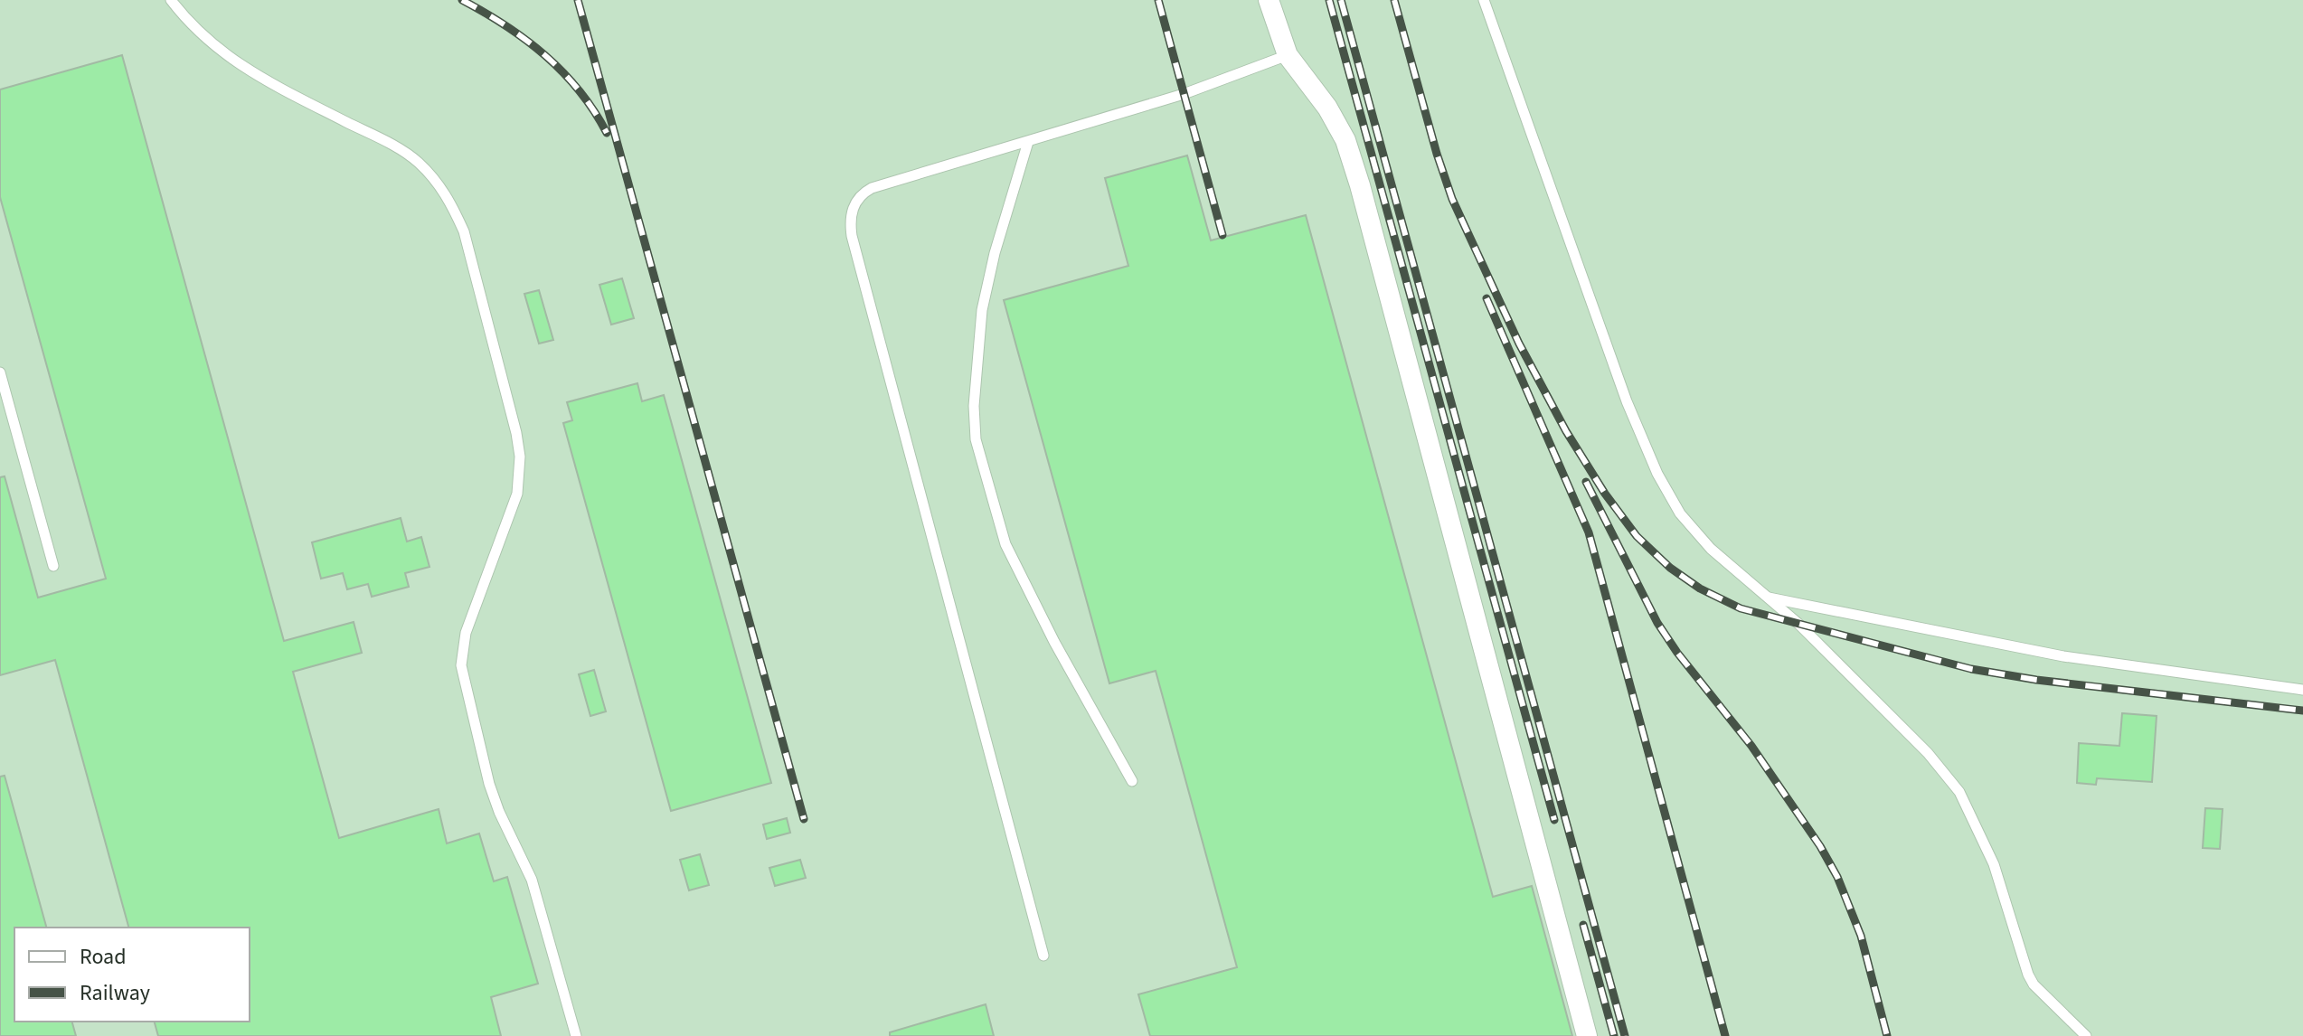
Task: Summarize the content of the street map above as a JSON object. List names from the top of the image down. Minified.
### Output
{"legend":["Road","Railway"]}
